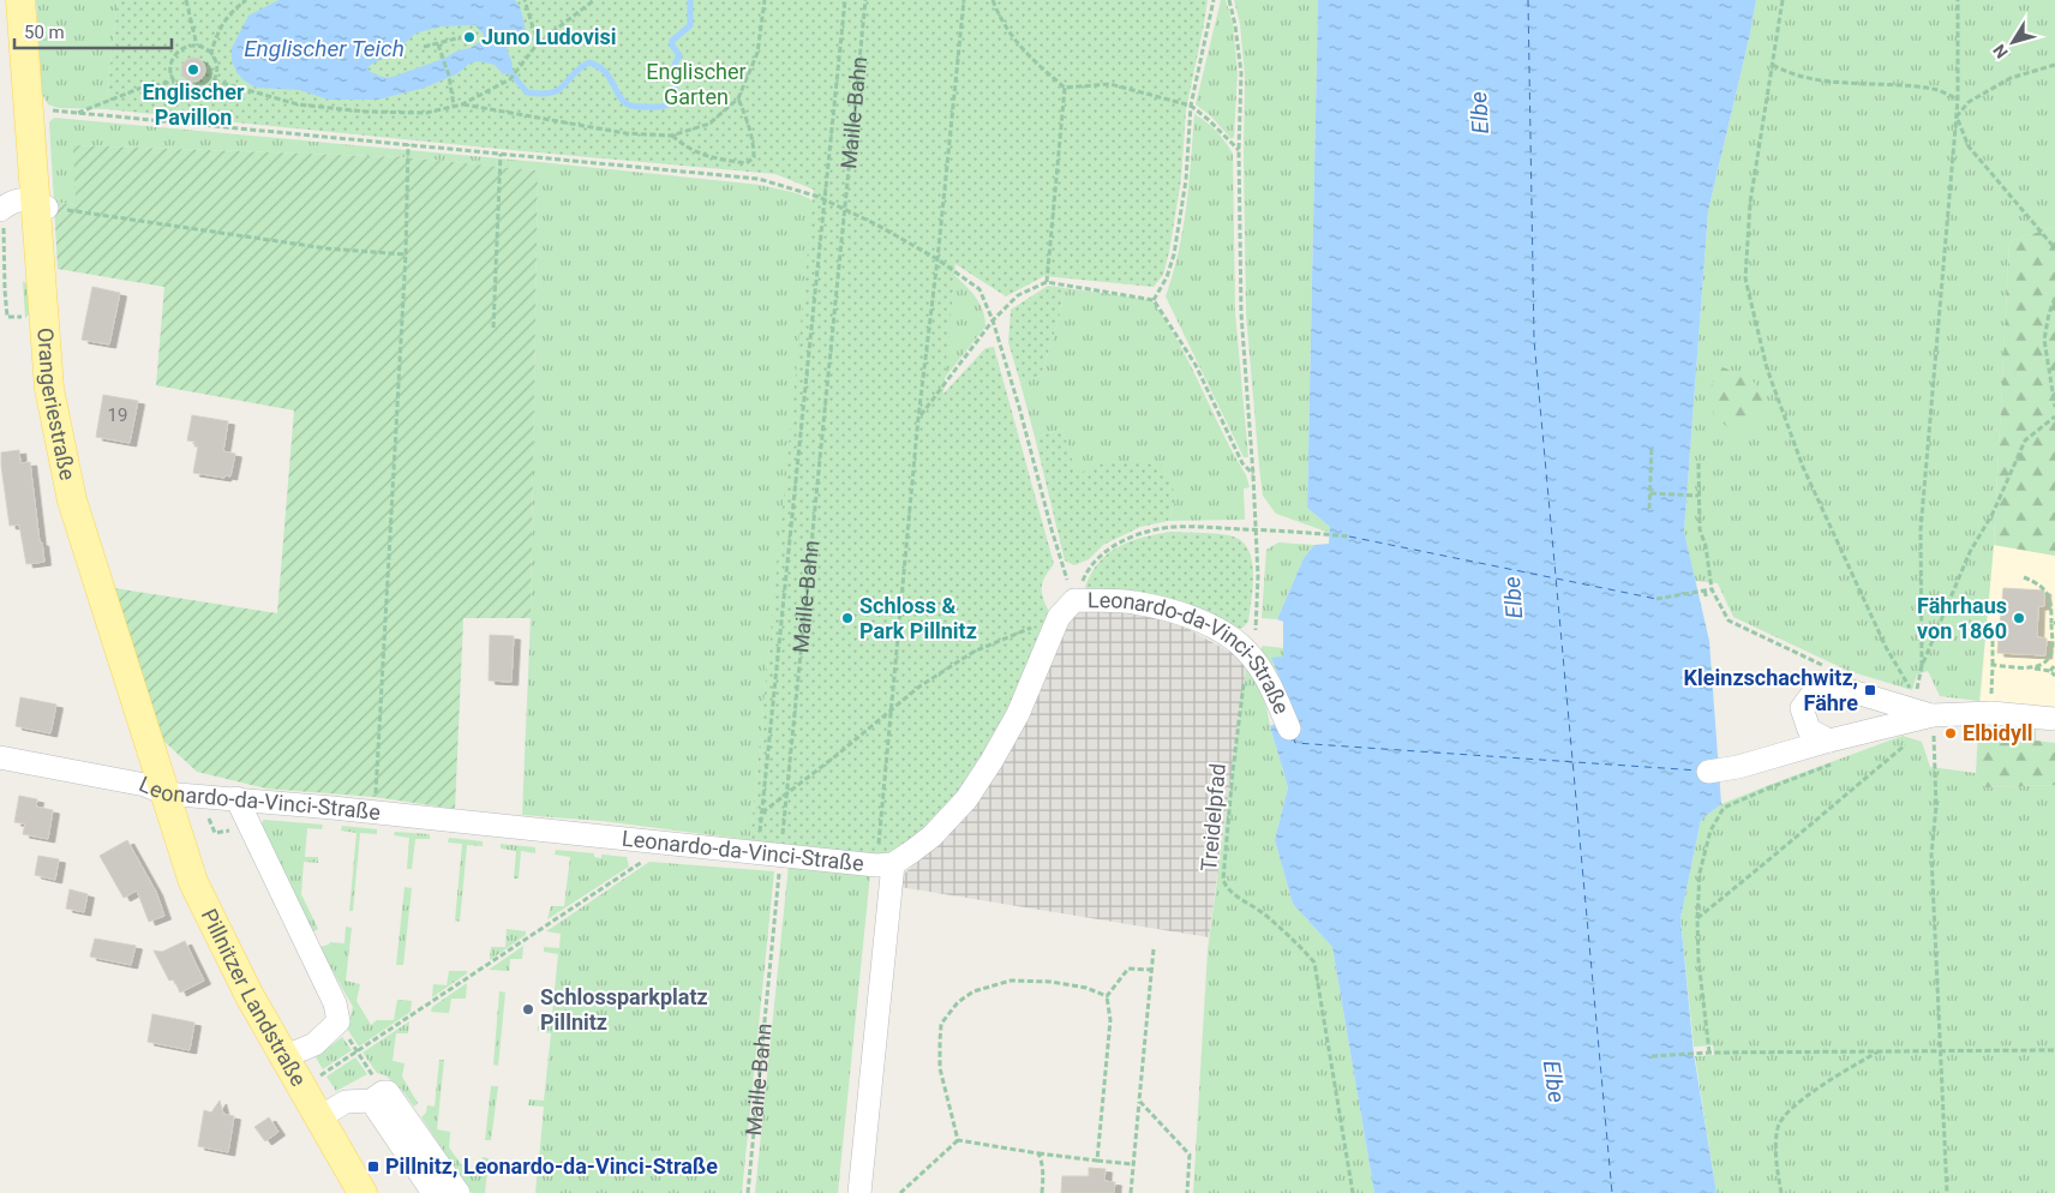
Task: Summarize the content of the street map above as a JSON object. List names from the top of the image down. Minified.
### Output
{"streets":{"main road":["Orangeriestraße","Pillnitzer Landstraße"],"street":["Leonardo-da-Vinci-Straße"],"path":["Maille-Bahn","Treidelpfad"]},"crossings":[["Maille-Bahn","Leonardo-da-Vinci-Straße"],["Orangeriestraße","Leonardo-da-Vinci-Straße"],["Orangeriestraße","Pillnitzer Landstraße"],["Leonardo-da-Vinci-Straße","Treidelpfad"],["Leonardo-da-Vinci-Straße","Pillnitzer Landstraße"]],"water":["Englischer Teich","Elbe"],"parks":["Englischer Garten"],"places":{"other":["Juno Ludovisi","Englischer Pavillon","Schloss & Park Pillnitz","Fährhaus von 1860","Elbidyll","Schlossparkplatz Pillnitz"],"transit":["Kleinzschachwitz, Fähre","Pillnitz, Leonardo-da-Vinci-Straße"]},"house_numbers":["19"],"scale_bar":"50 m","north":"bottom left"}
